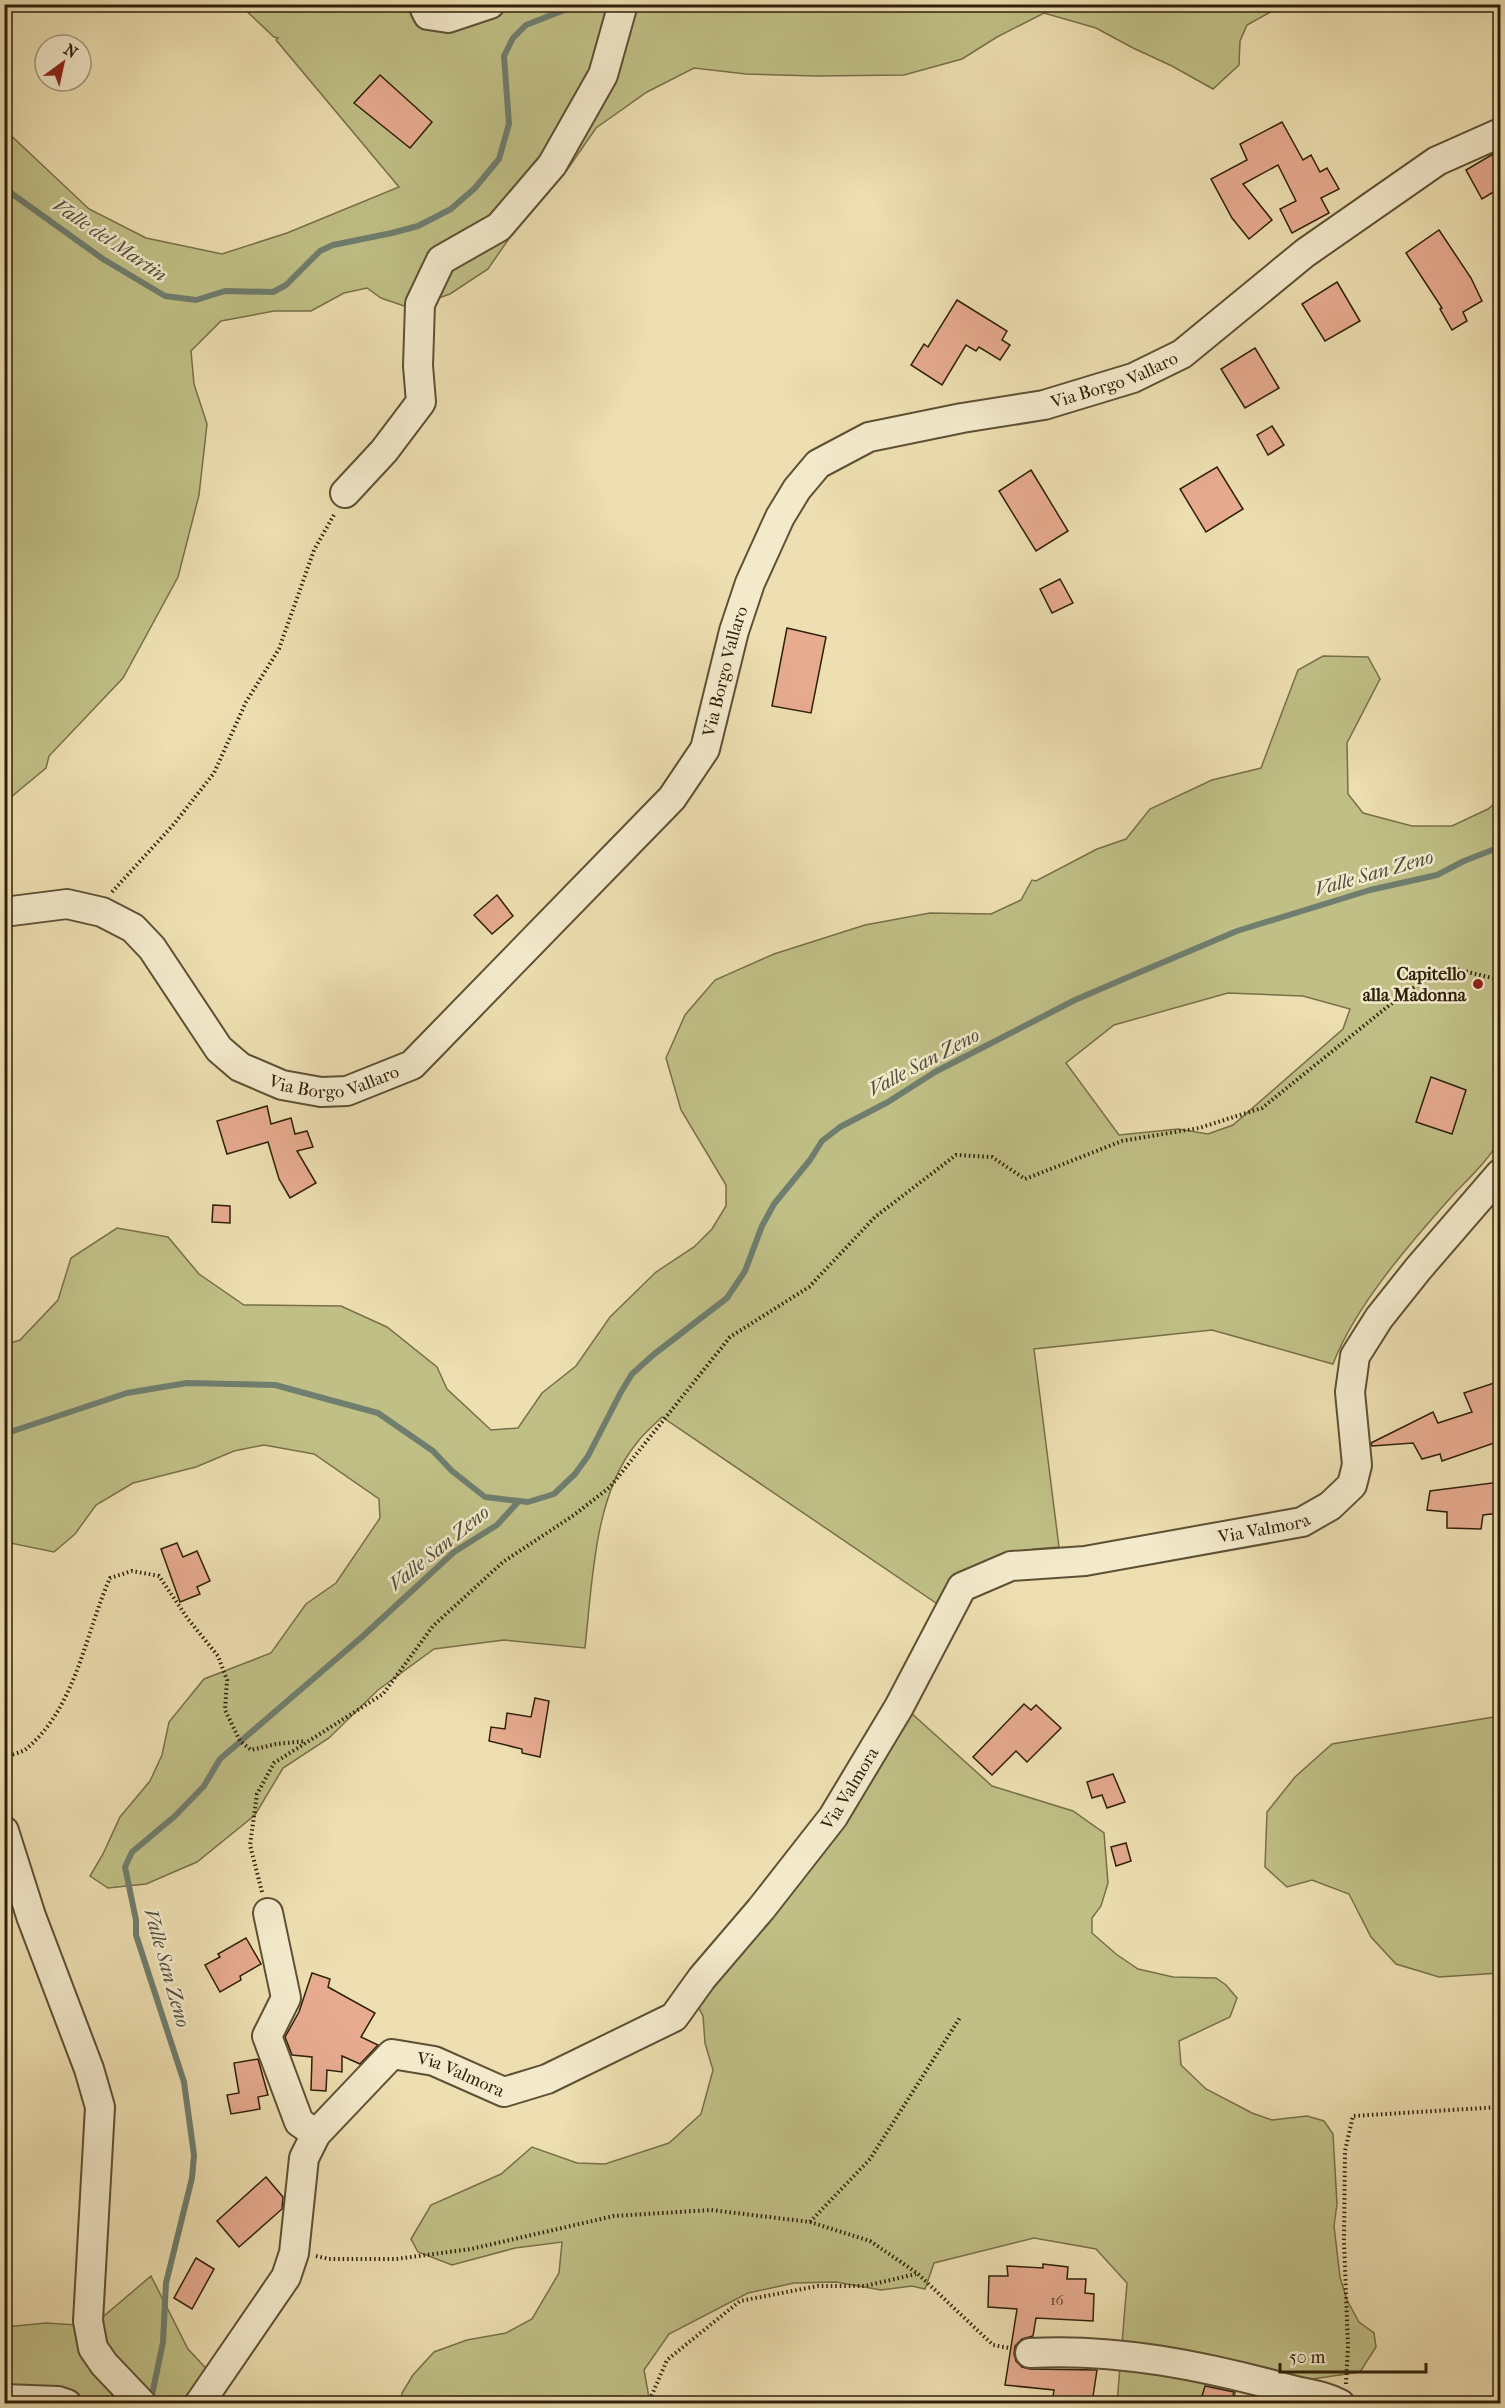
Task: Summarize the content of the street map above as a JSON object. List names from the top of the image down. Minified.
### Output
{"streets":{"street":["Via Borgo Vallaro","Via Valmora"]},"water":["Valle del Martin","Valle San Zeno"],"places":["Capitello alla Madonna"],"house_numbers":["16"],"scale_bar":"50 m","north":"top right"}
